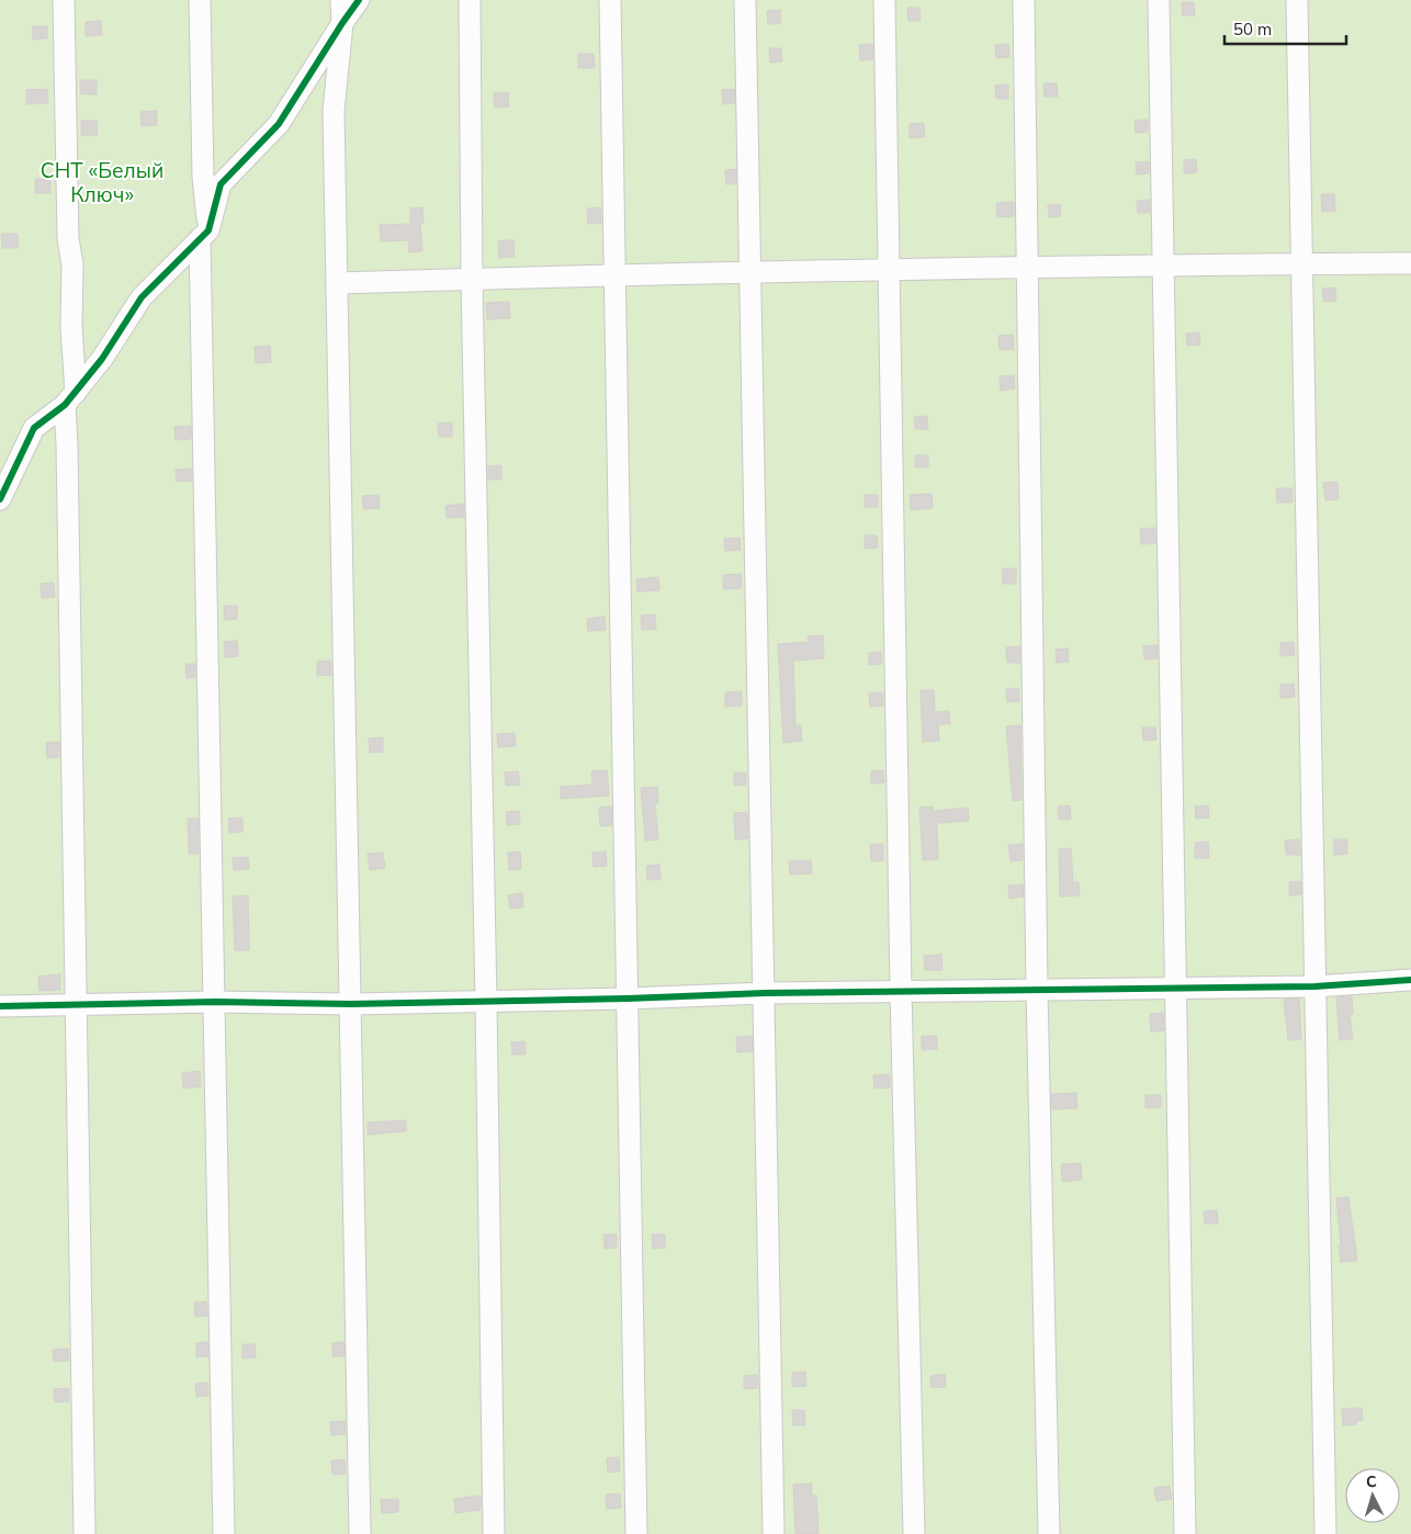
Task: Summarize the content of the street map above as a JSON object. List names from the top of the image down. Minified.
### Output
{"parks":["СНТ «Белый Ключ»"],"scale_bar":"50 m","north":"top"}
